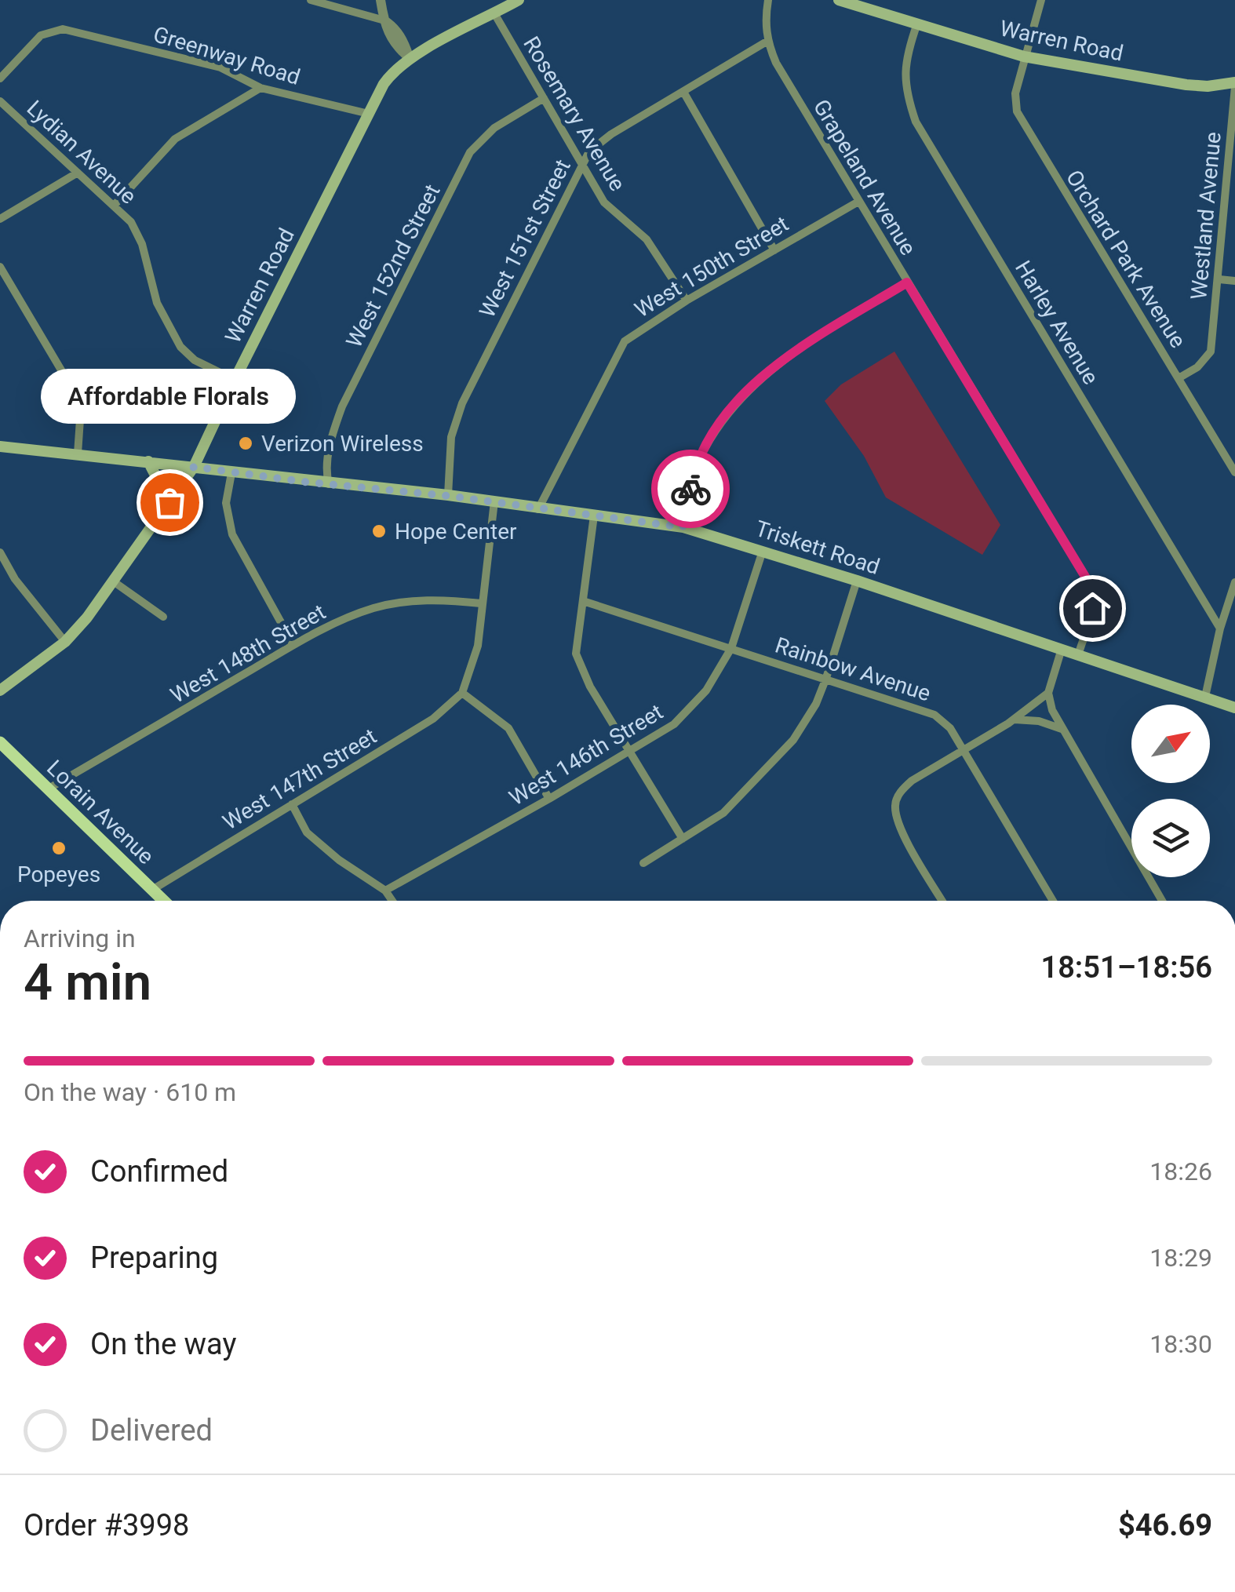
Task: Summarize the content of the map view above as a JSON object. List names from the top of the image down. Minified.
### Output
{"streets":{"main road":["Warren Road","Triskett Road","Lorain Avenue"],"street":["Greenway Road","Rosemary Avenue","Lydian Avenue","Grapeland Avenue","Westland Avenue","West 151st Street","Orchard Park Avenue","West 152nd Street","West 150th Street","Harley Avenue","West 148th Street","Rainbow Avenue","West 146th Street","West 147th Street"]},"crossings":[["Warren Road","Greenway Road"],["Warren Road","Rosemary Avenue"],["Warren Road","Lydian Avenue"],["Warren Road","Westland Avenue"],["Warren Road","Orchard Park Avenue"],["Warren Road","Harley Avenue"],["Warren Road","Triskett Road"],["Rosemary Avenue","West 151st Street"],["Rosemary Avenue","West 152nd Street"],["Rosemary Avenue","West 150th Street"],["Grapeland Avenue","West 151st Street"],["Grapeland Avenue","West 150th Street"],["Grapeland Avenue","Triskett Road"],["Westland Avenue","Orchard Park Avenue"],["West 151st Street","Triskett Road"],["West 152nd Street","Triskett Road"],["West 150th Street","Triskett Road"],["Triskett Road","West 146th Street"],["West 148th Street","Lorain Avenue"],["Rainbow Avenue","West 146th Street"],["West 147th Street","Lorain Avenue"]],"places":["Verizon Wireless","Affordable Florals","Hope Center","Popeyes"],"north":"top right","page":{"bubble":"Affordable Florals","heading":["4 min","Arriving in","18:51–18:56"],"panel":["Order #3998","$46.69"],"bar":"On the way · 610 m","list":[["Confirmed","18:26"],["Preparing","18:29"],["On the way","18:30"],"Delivered"]}}
